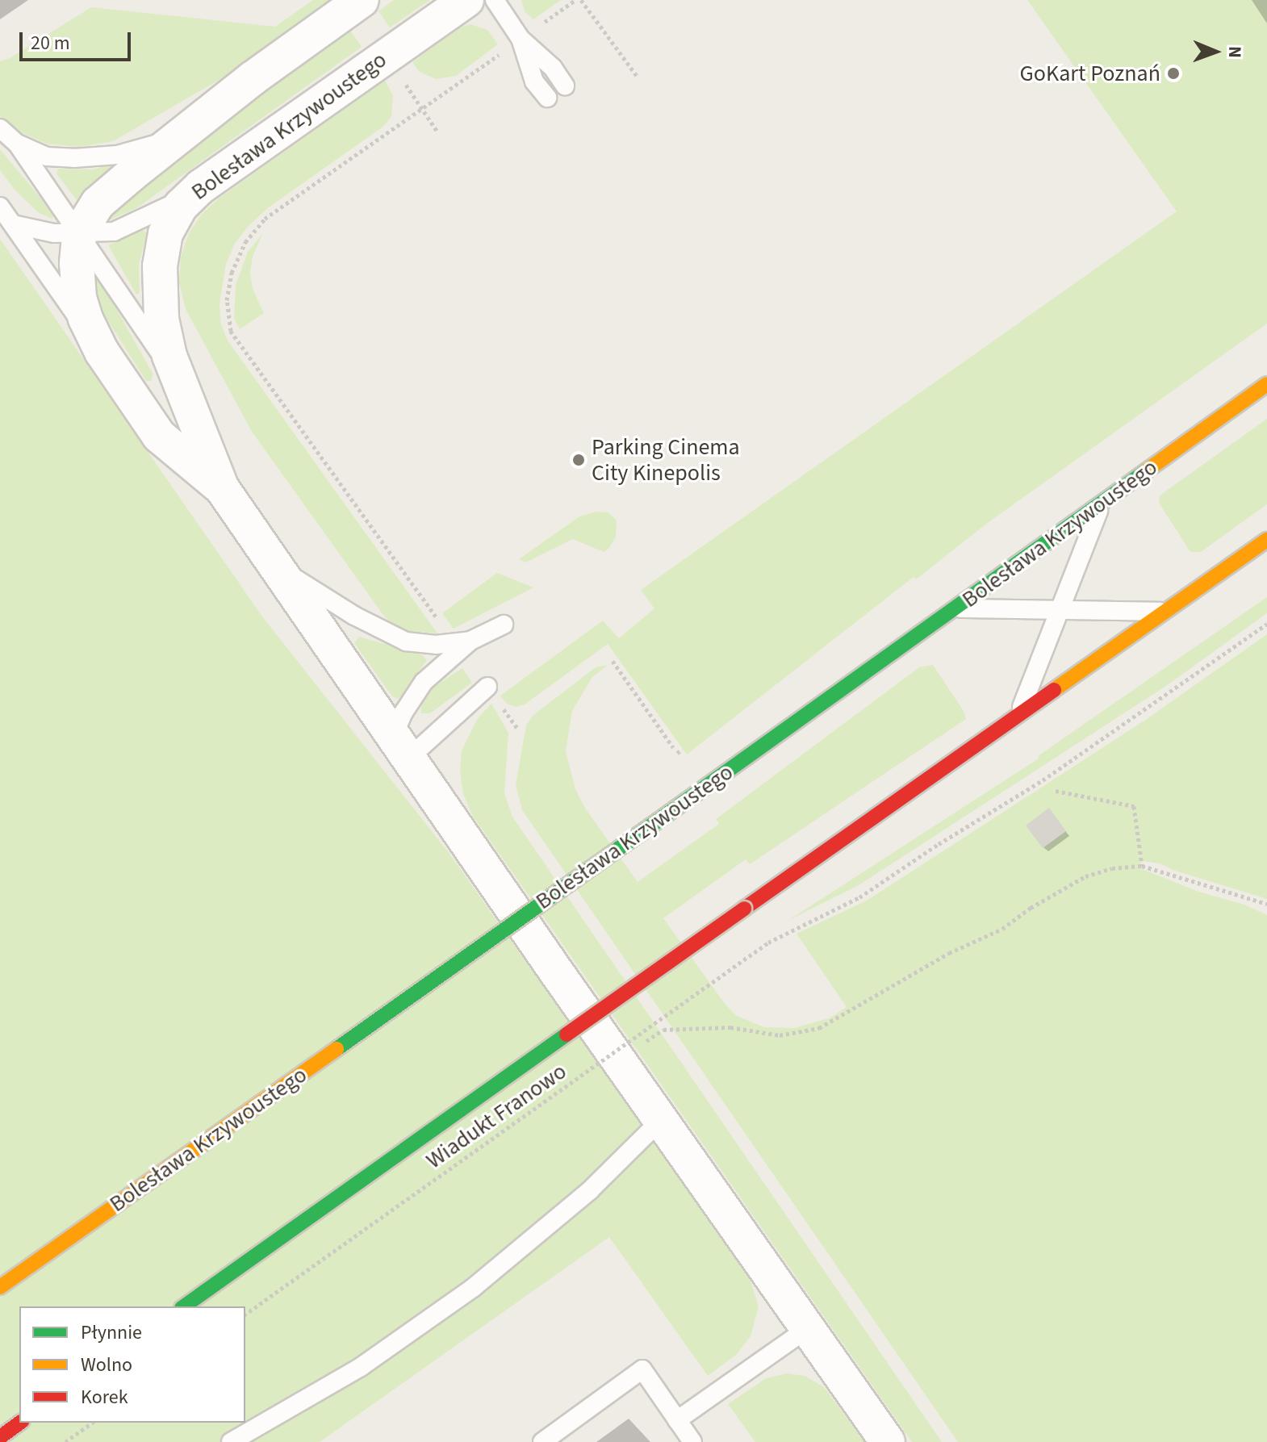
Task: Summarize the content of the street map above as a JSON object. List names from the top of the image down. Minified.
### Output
{"streets":{"main road":["Bolesława Krzywoustego"],"path":["Wiadukt Franowo"]},"places":["GoKart Poznań","Parking Cinema City Kinepolis"],"legend":["Płynnie","Wolno","Korek"],"scale_bar":"20 m","north":"right"}
